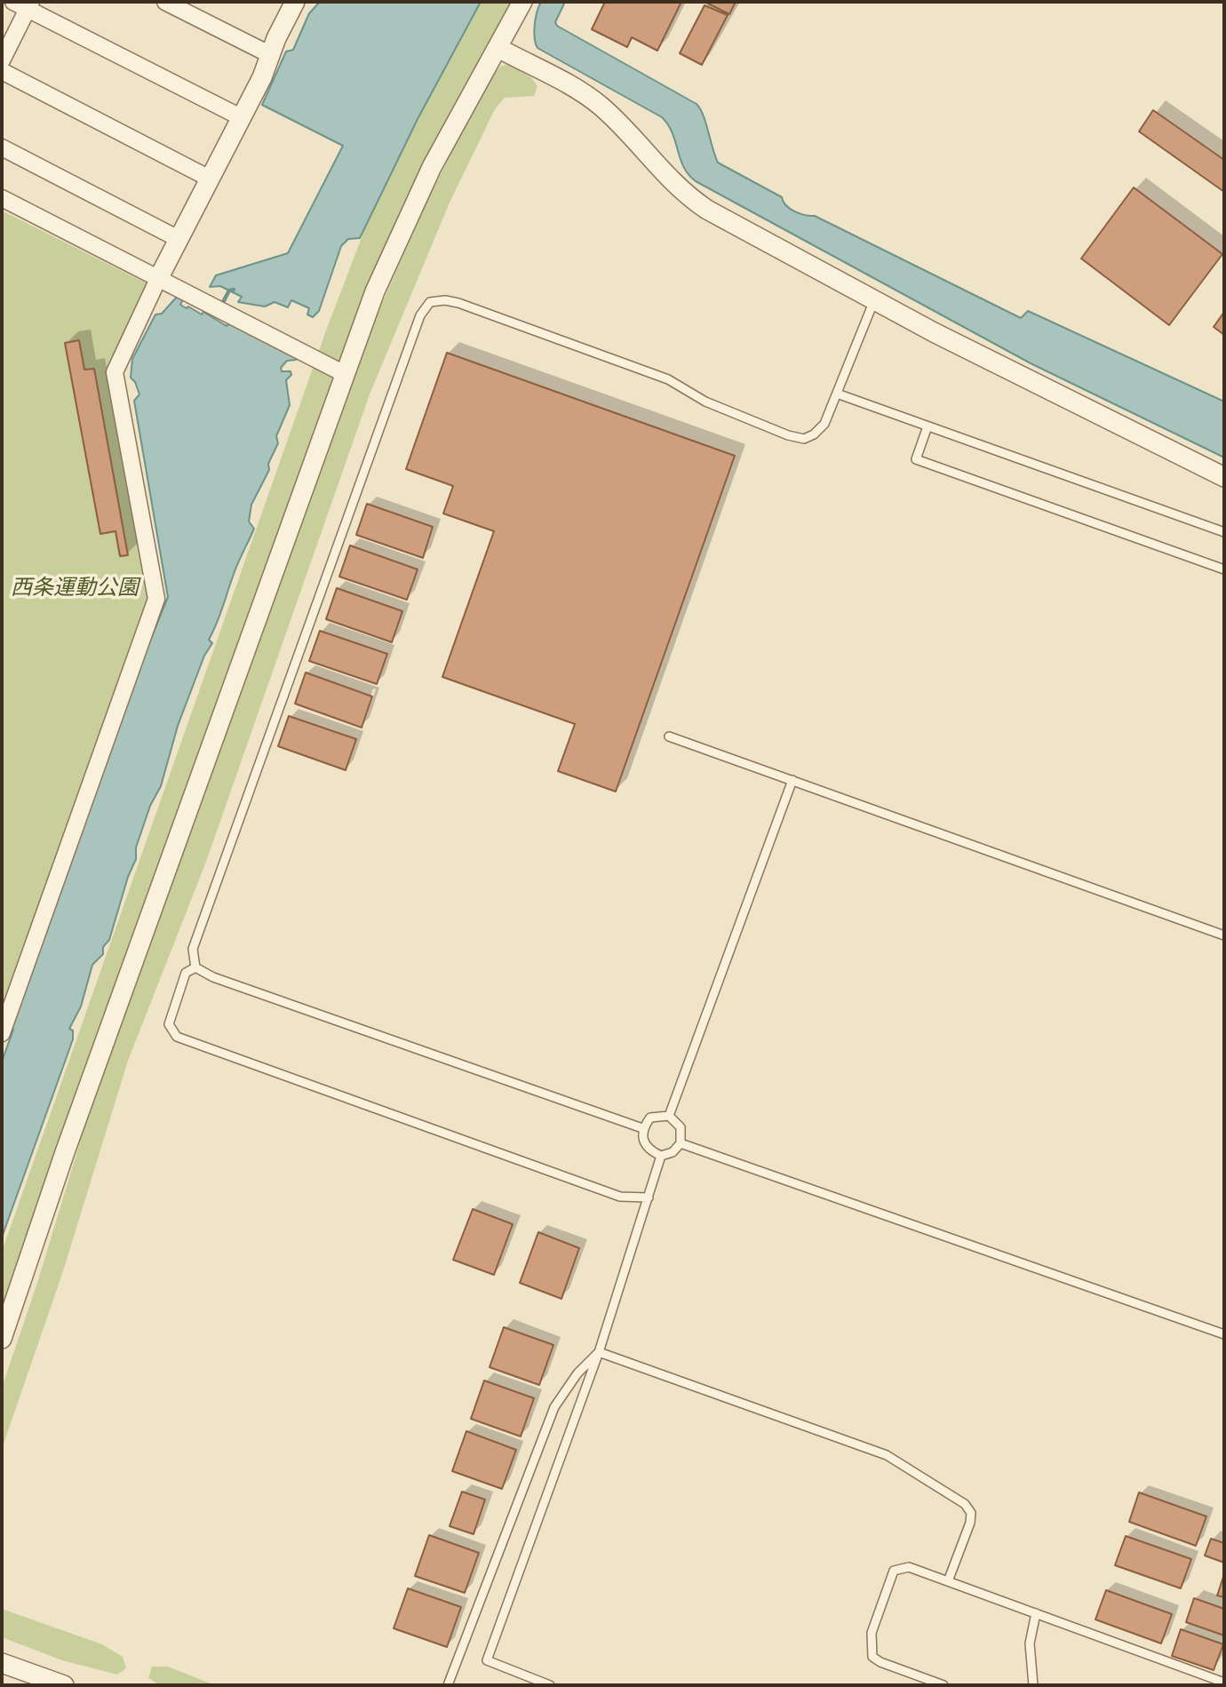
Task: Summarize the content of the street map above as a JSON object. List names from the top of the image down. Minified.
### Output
{"parks":["西条運動公園"]}
